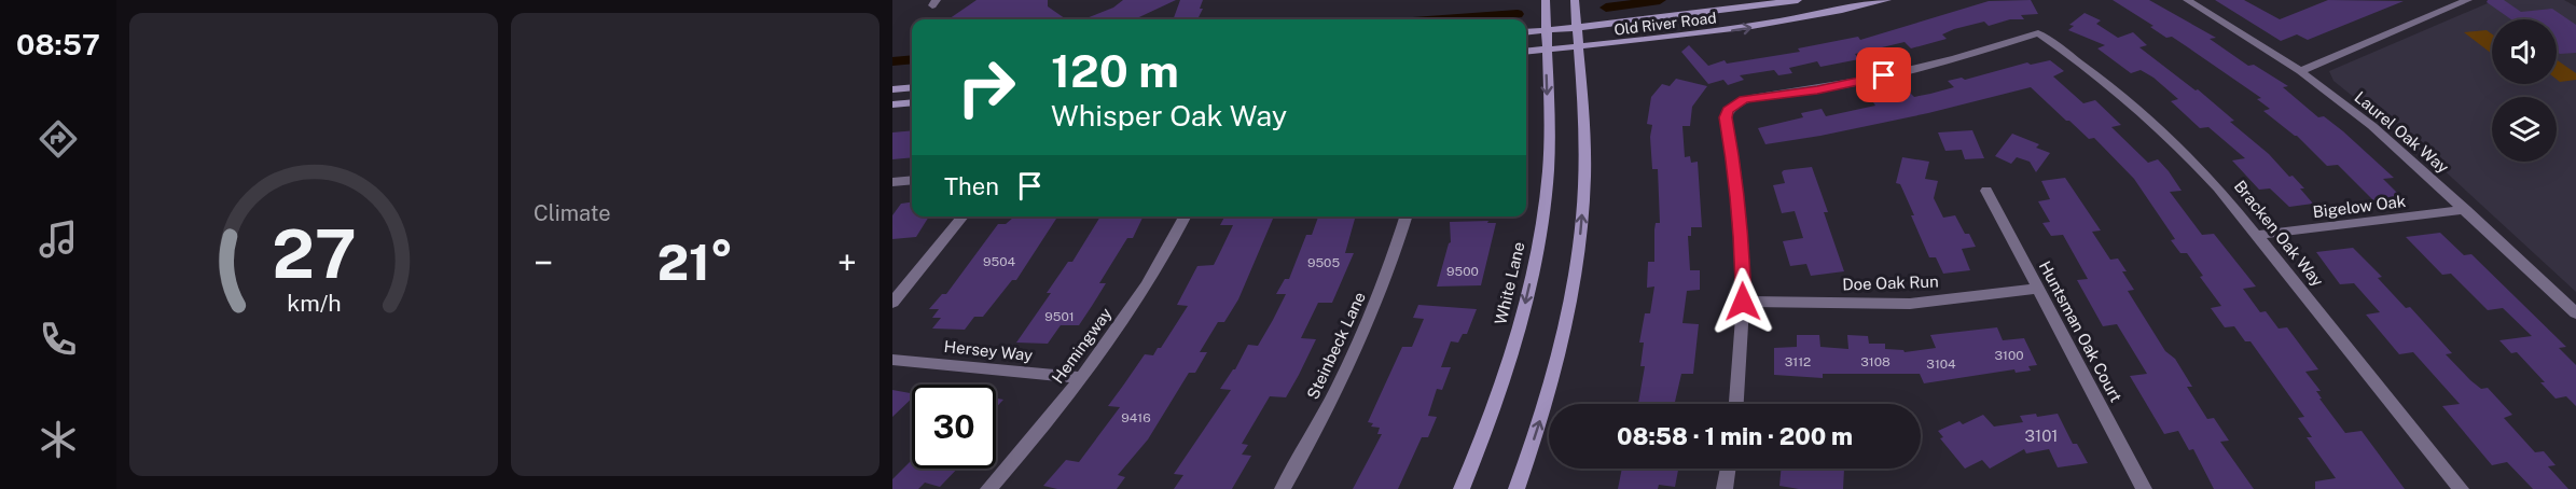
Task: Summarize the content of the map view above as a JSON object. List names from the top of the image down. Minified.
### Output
{"streets":{"main road":["Old River Road","White Lane"],"street":["Laurel Oak Way","Bigelow Oak","Bracken Oak Way","Doe Oak Run","Huntsman Oak Court","Hemingway","Steinbeck Lane","Hersey Way"]},"crossings":[["Old River Road","White Lane"],["Laurel Oak Way","Bigelow Oak"],["Bigelow Oak","Bracken Oak Way"],["Bracken Oak Way","Doe Oak Run"],["Doe Oak Run","Huntsman Oak Court"],["Hemingway","Hersey Way"]],"house_numbers":["9504","9505","9500","9501","3100","3112","3108","3104","9416","3101"],"page":{"tabs":"08:57","tile":"Climate","turn":["120 m","Whisper Oak Way"],"then":"Then","heat":["−","21°","+"],"limit":"30","trip":"08:58 · 1 min · 200 m","gauge":["27","km/h"]}}
